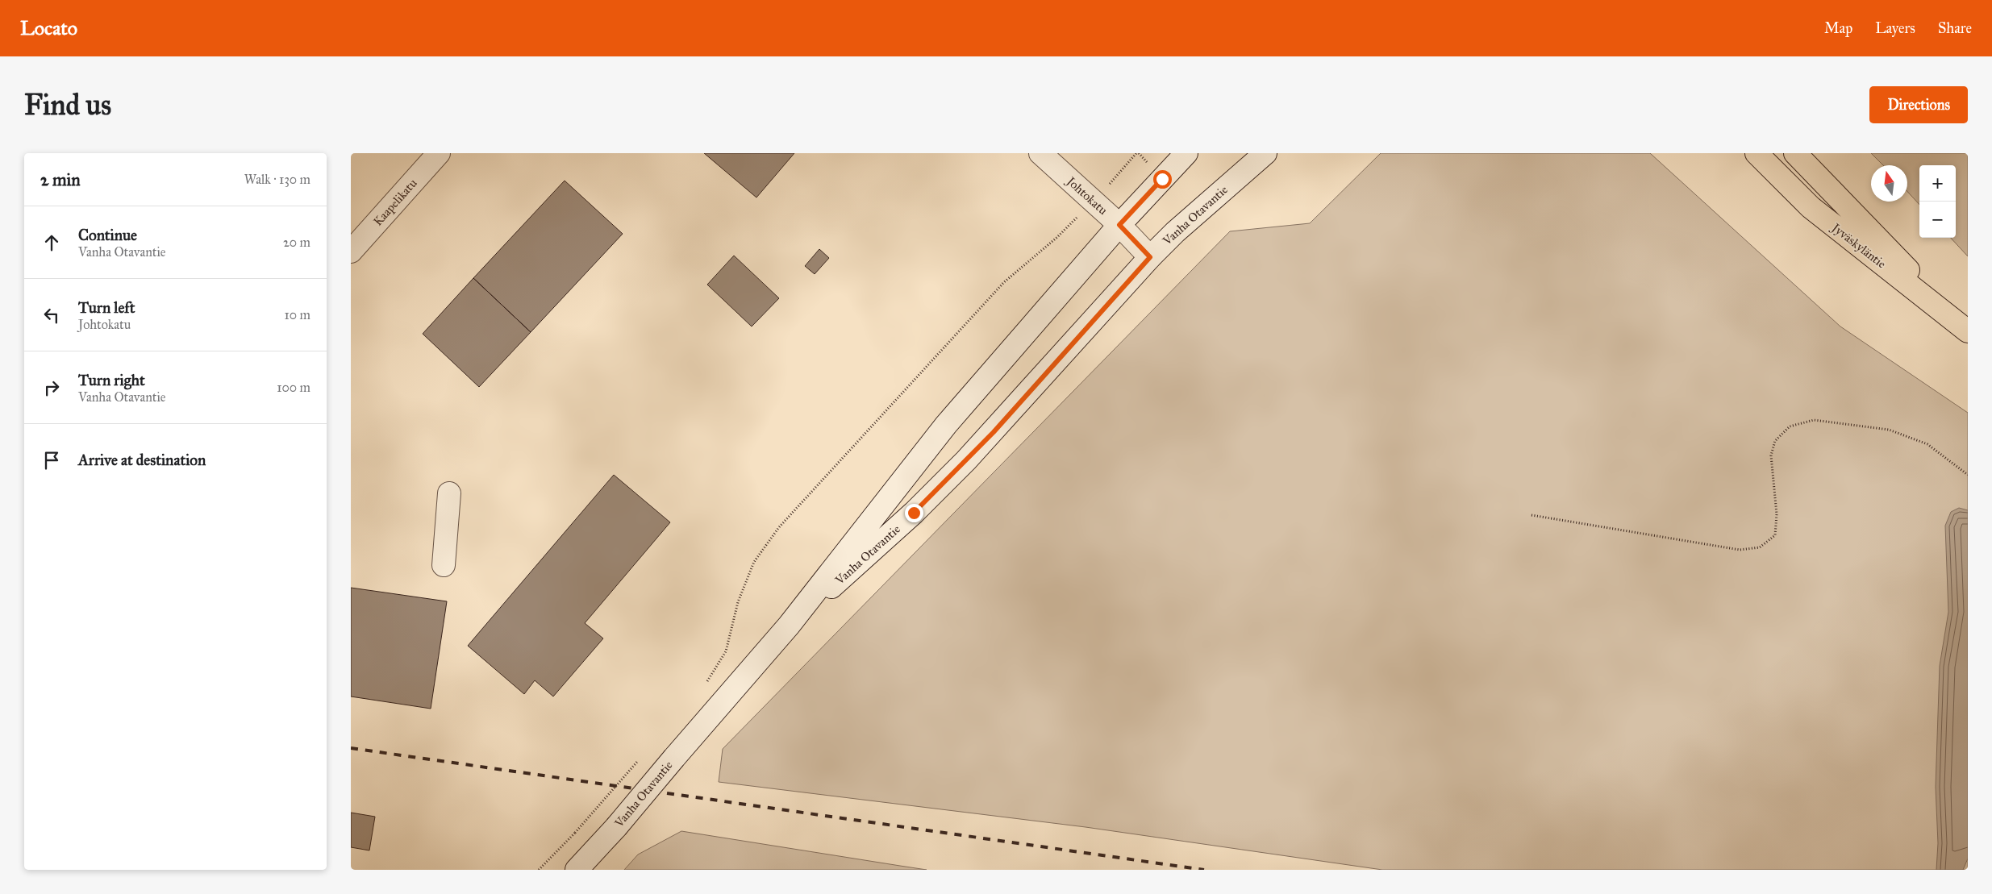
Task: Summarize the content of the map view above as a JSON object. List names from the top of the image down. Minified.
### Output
{"streets":{"highway":["Jyväskyläntie"],"main road":["Johtokatu","Kaapelikatu","Vanha Otavantie"]},"crossings":[["Johtokatu","Vanha Otavantie"]],"north":"top","page":{"header":"Locato","nav":["Map","Layers","Share"],"buttons":"Directions","title":"Find us","heading":["2 min","Walk · 130 m"],"map_buttons":["+","−"],"list":[["Continue","Vanha Otavantie","20 m"],["Turn left","Johtokatu","10 m"],["Turn right","Vanha Otavantie","100 m"],"Arrive at destination"]}}
